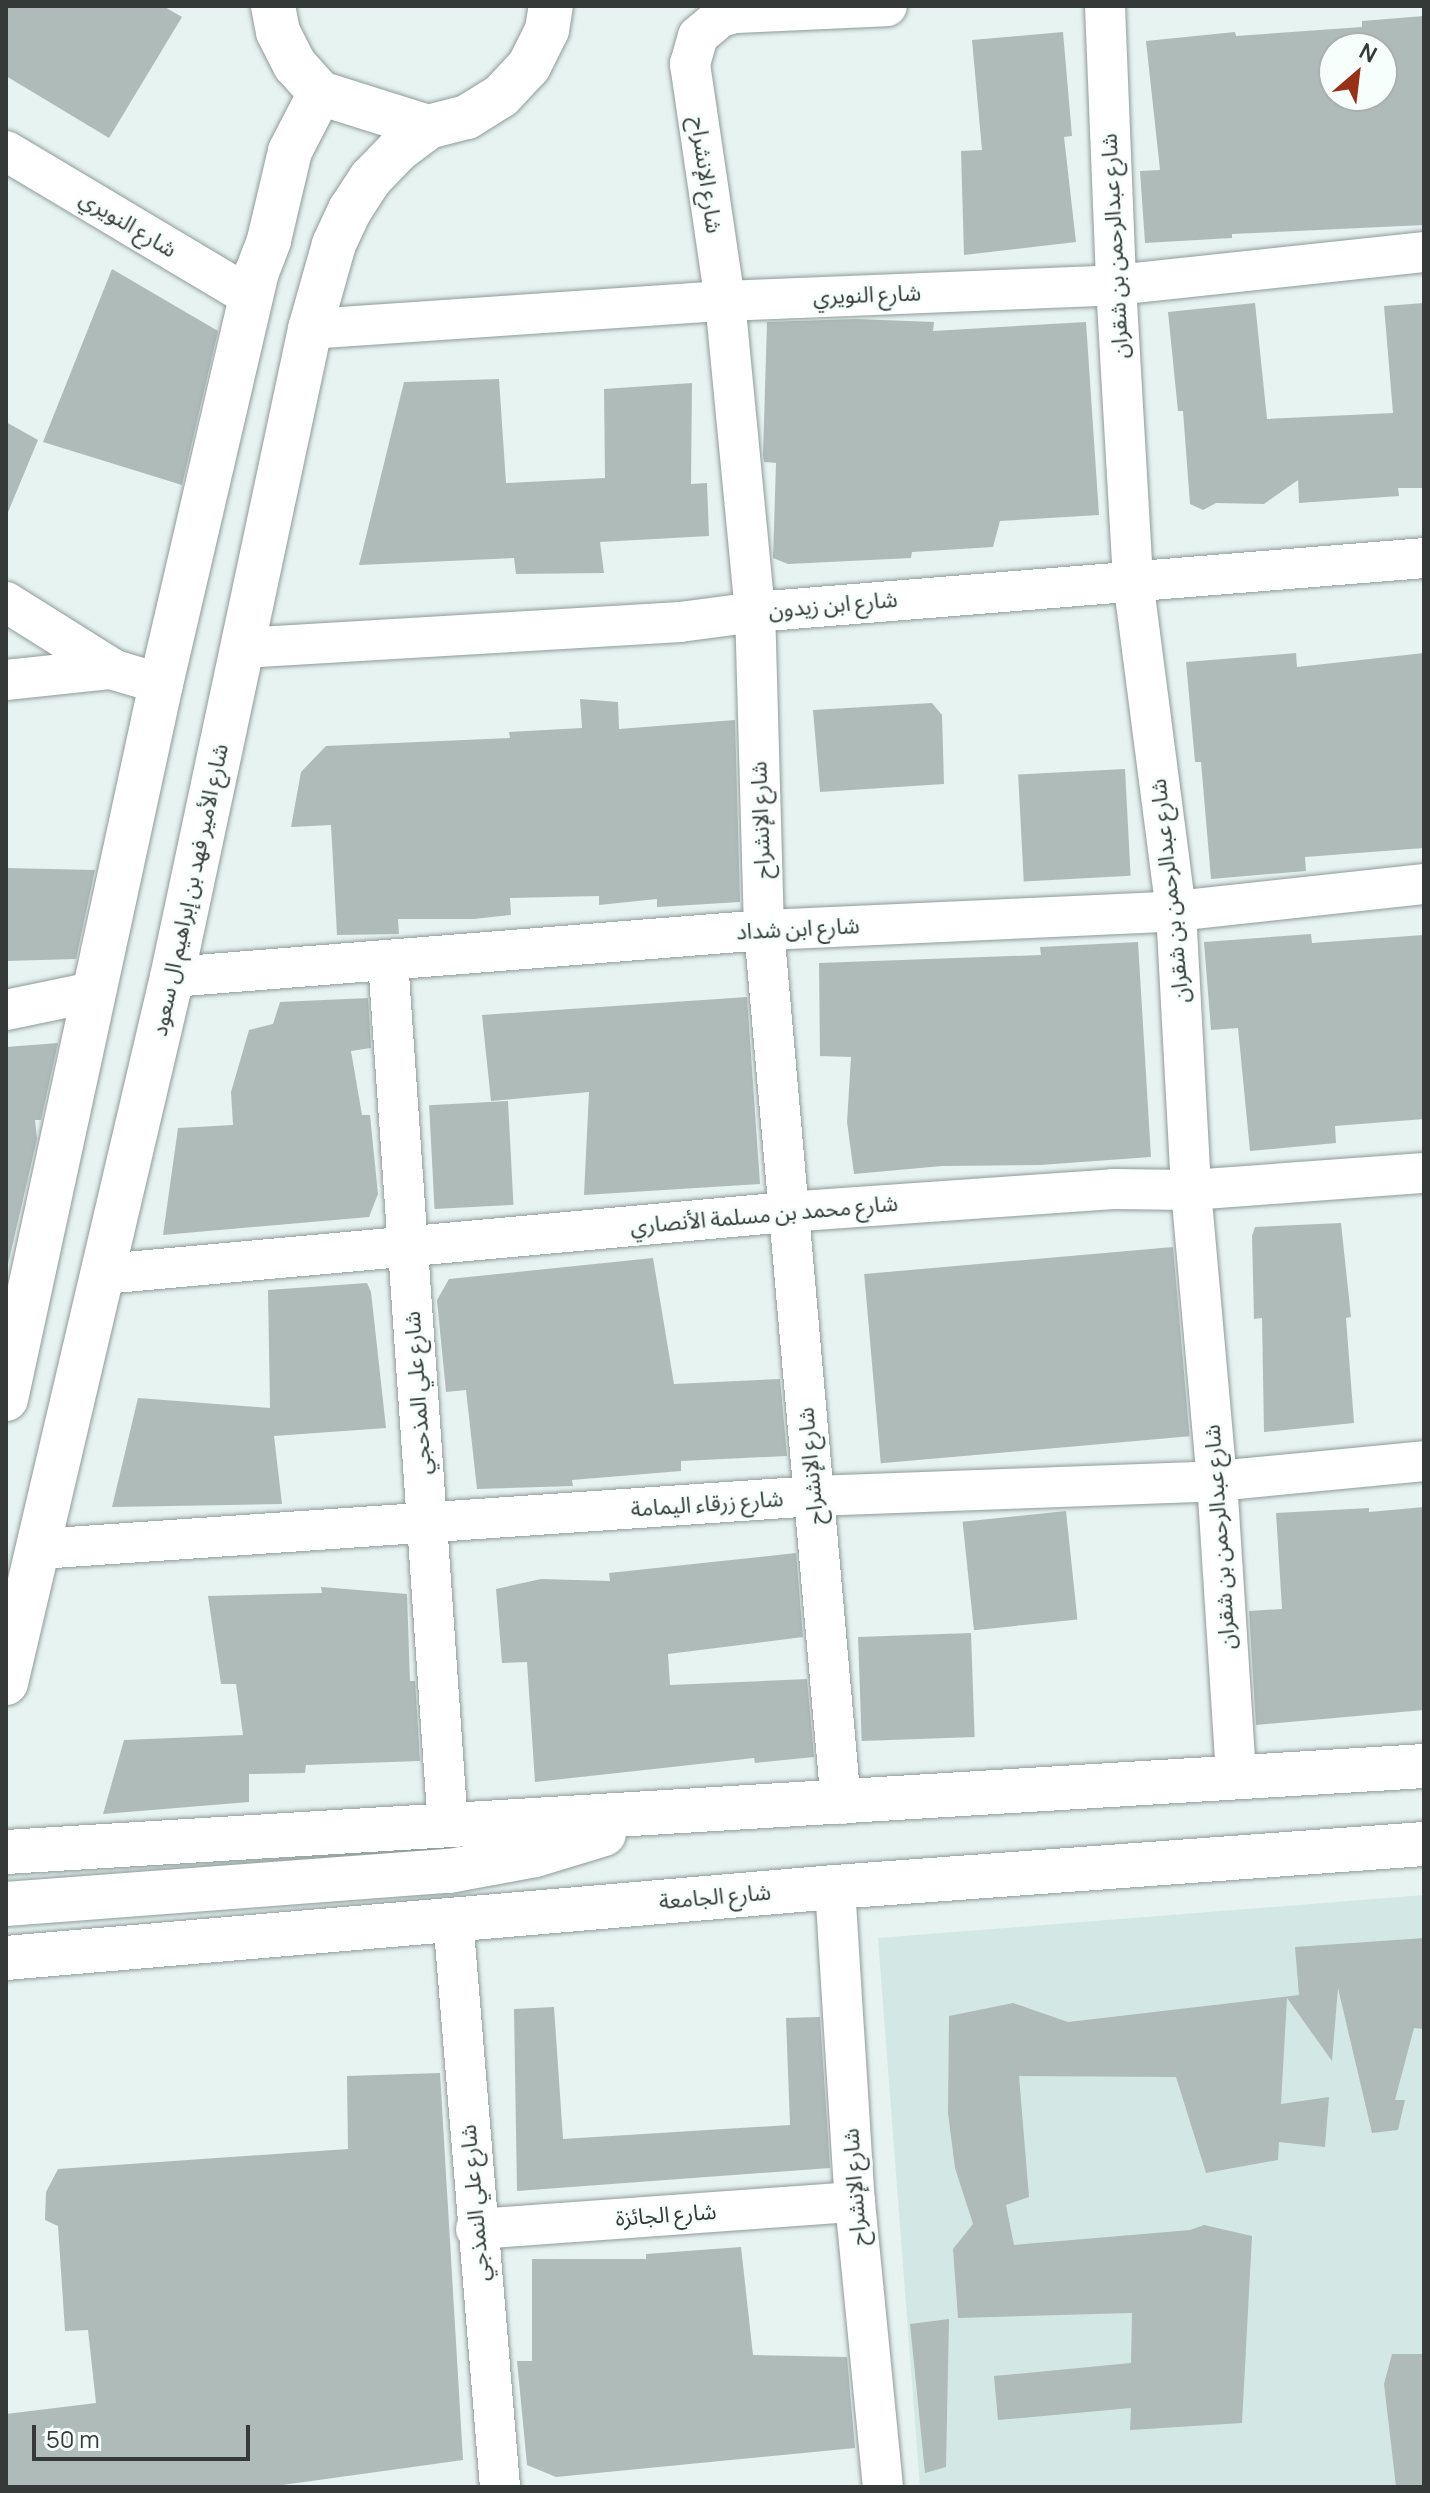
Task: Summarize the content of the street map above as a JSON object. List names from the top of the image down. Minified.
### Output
{"streets":{"main road":["شارع الأمير فهد بن إبراهيم ال سعود","شارع الجامعة"],"street":["شارع الإنشراح","شارع النويري","شارع عبدالرحمن بن شقران","شارع ابن زيدون","شارع ابن شداد","شارع محمد بن مسلمة الأنصاري","شارع علي المذحجي","شارع زرقاء اليمامة","شارع علي النمذجي","شارع الجائزة"]},"crossings":[["شارع الإنشراح","شارع النويري"],["شارع الإنشراح","شارع ابن زيدون"],["شارع الإنشراح","شارع ابن شداد"],["شارع الإنشراح","شارع محمد بن مسلمة الأنصاري"],["شارع الإنشراح","شارع زرقاء اليمامة"],["شارع الإنشراح","شارع الجامعة"],["شارع الإنشراح","شارع الجائزة"],["شارع النويري","شارع عبدالرحمن بن شقران"],["شارع النويري","شارع الأمير فهد بن إبراهيم ال سعود"],["شارع عبدالرحمن بن شقران","شارع ابن زيدون"],["شارع عبدالرحمن بن شقران","شارع ابن شداد"],["شارع عبدالرحمن بن شقران","شارع محمد بن مسلمة الأنصاري"],["شارع عبدالرحمن بن شقران","شارع زرقاء اليمامة"],["شارع ابن زيدون","شارع الأمير فهد بن إبراهيم ال سعود"],["شارع الأمير فهد بن إبراهيم ال سعود","شارع ابن شداد"],["شارع الأمير فهد بن إبراهيم ال سعود","شارع محمد بن مسلمة الأنصاري"],["شارع الأمير فهد بن إبراهيم ال سعود","شارع زرقاء اليمامة"],["شارع ابن شداد","شارع علي المذحجي"],["شارع محمد بن مسلمة الأنصاري","شارع علي المذحجي"],["شارع علي المذحجي","شارع زرقاء اليمامة"],["شارع الجامعة","شارع علي النمذجي"],["شارع علي النمذجي","شارع الجائزة"]],"scale_bar":"50 m","north":"top right"}
